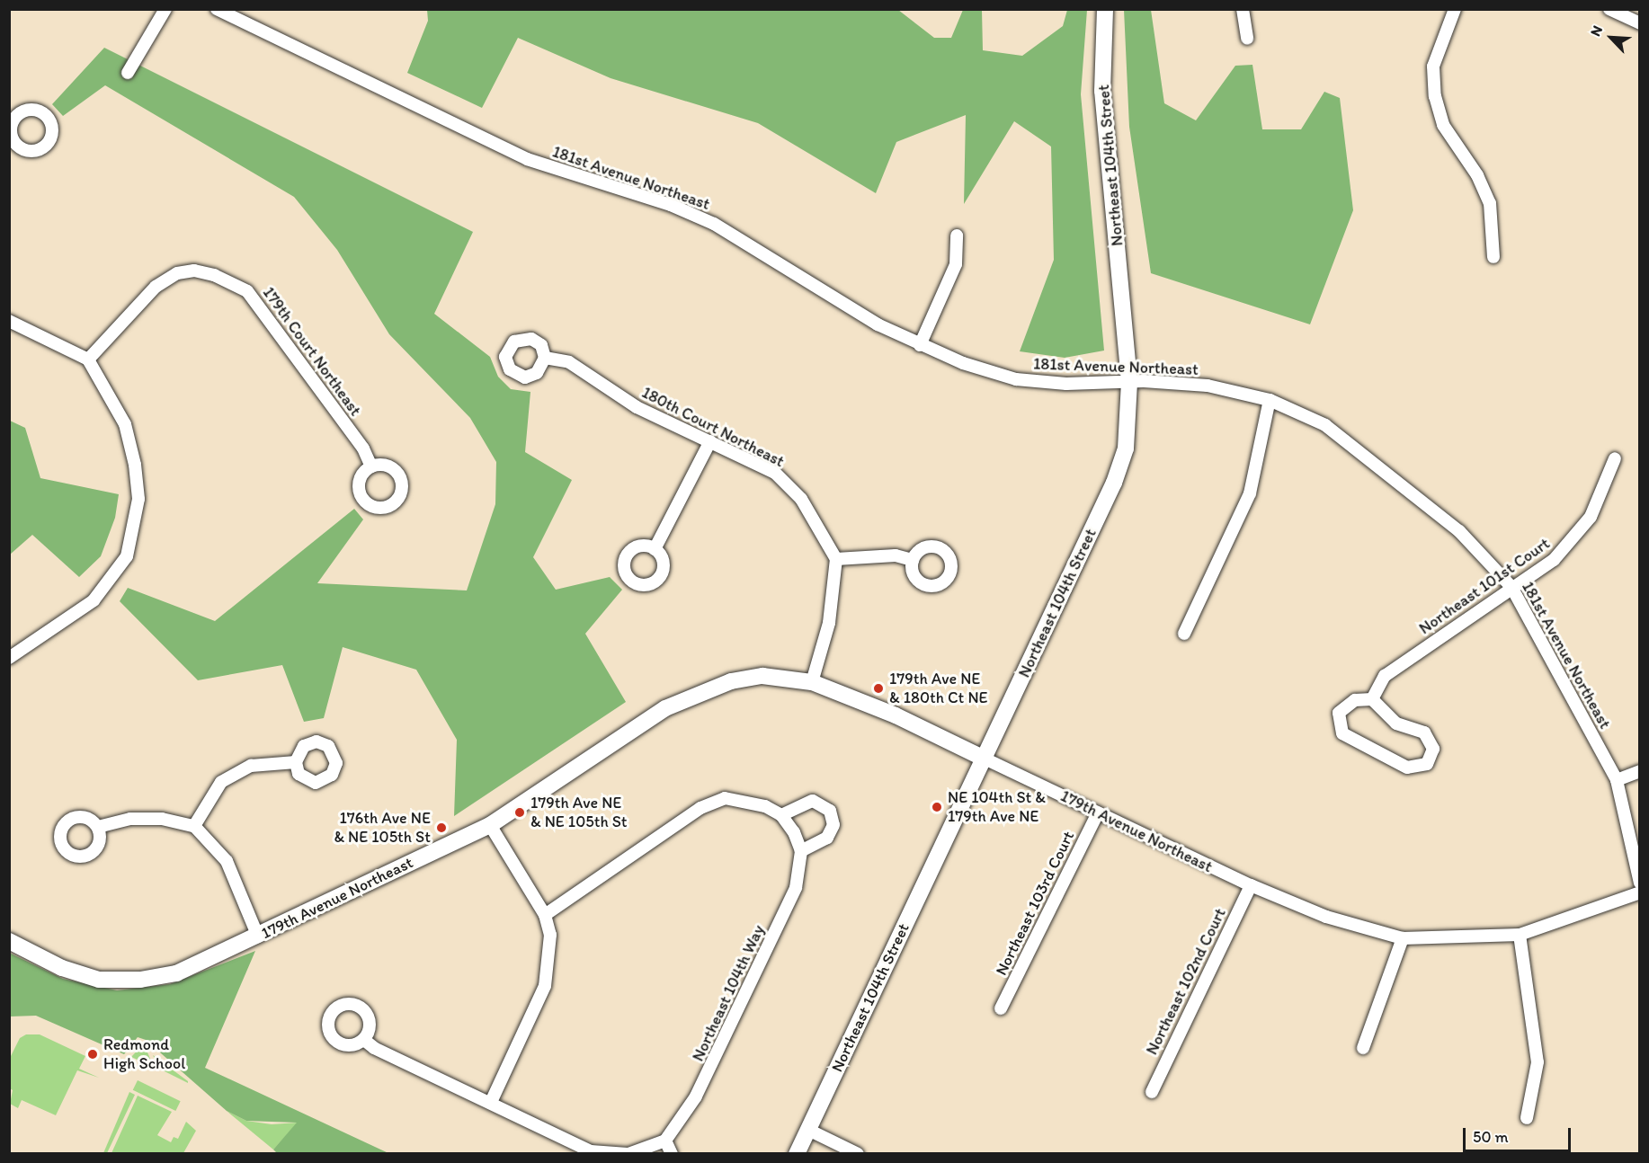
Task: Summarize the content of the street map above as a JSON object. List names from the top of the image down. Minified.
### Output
{"streets":{"street":["Northeast 104th Street","181st Avenue Northeast","179th Court Northeast","180th Court Northeast","Northeast 101st Court","179th Avenue Northeast","Northeast 103rd Court","Northeast 102nd Court","Northeast 104th Way"]},"crossings":[["Northeast 104th Street","181st Avenue Northeast"],["Northeast 104th Street","179th Avenue Northeast"],["181st Avenue Northeast","Northeast 101st Court"],["179th Avenue Northeast","Northeast 103rd Court"],["179th Avenue Northeast","Northeast 102nd Court"]],"places":["179th Ave NE & 180th Ct NE","NE 104th St & 179th Ave NE","179th Ave NE & NE 105th St","176th Ave NE & NE 105th St","Redmond High School"],"scale_bar":"50 m","north":"top left"}
